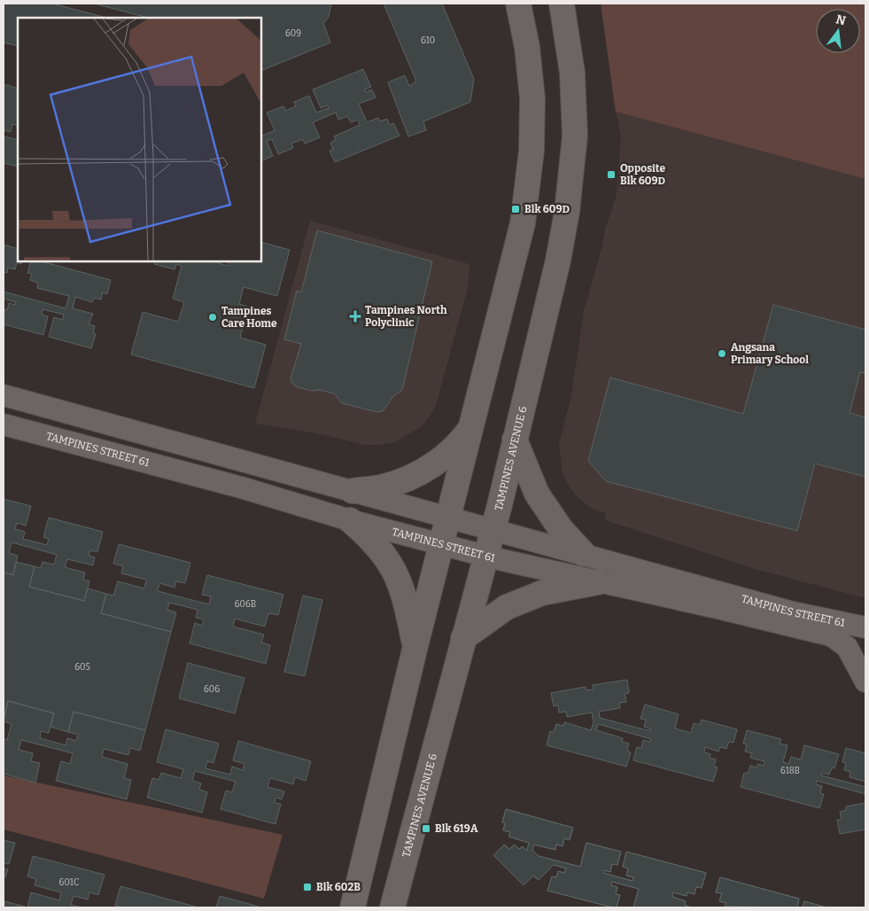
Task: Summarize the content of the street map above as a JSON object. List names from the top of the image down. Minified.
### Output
{"streets":{"street":["TAMPINES STREET 61","TAMPINES AVENUE 6"]},"crossings":[["TAMPINES STREET 61","TAMPINES AVENUE 6"]],"places":{"transit":["Opposite Blk 609D","Blk 609D","Blk 619A","Blk 602B"],"health":["Tampines North Polyclinic"],"other":["Tampines Care Home","Angsana Primary School"]},"house_numbers":["609","610","606B","605","606","618B","601C"],"north":"top"}
